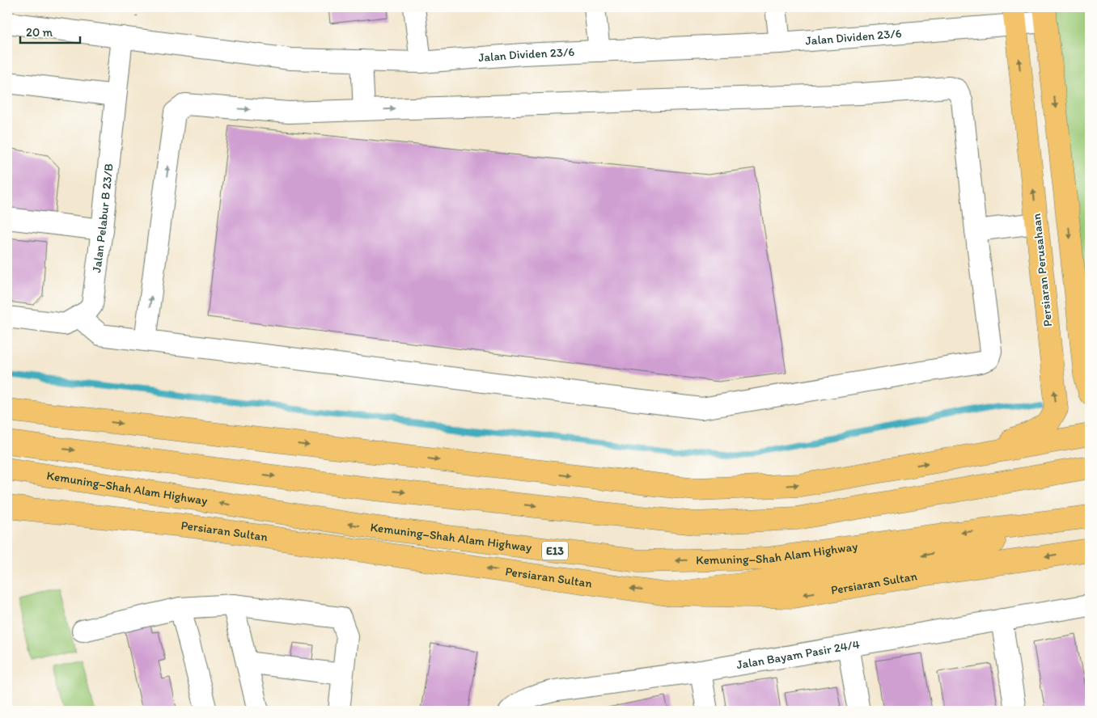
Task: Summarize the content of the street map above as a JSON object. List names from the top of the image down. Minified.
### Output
{"streets":{"main road":["Persiaran Perusahaan","Kemuning–Shah Alam Highway","Persiaran Sultan","E13"],"street":["Jalan Dividen 23/6","Jalan Pelabur B 23/B","Jalan Bayam Pasir 24/4"]},"crossings":[["Jalan Dividen 23/6","Jalan Pelabur B 23/B"],["Jalan Dividen 23/6","Persiaran Perusahaan"]],"scale_bar":"20 m"}
